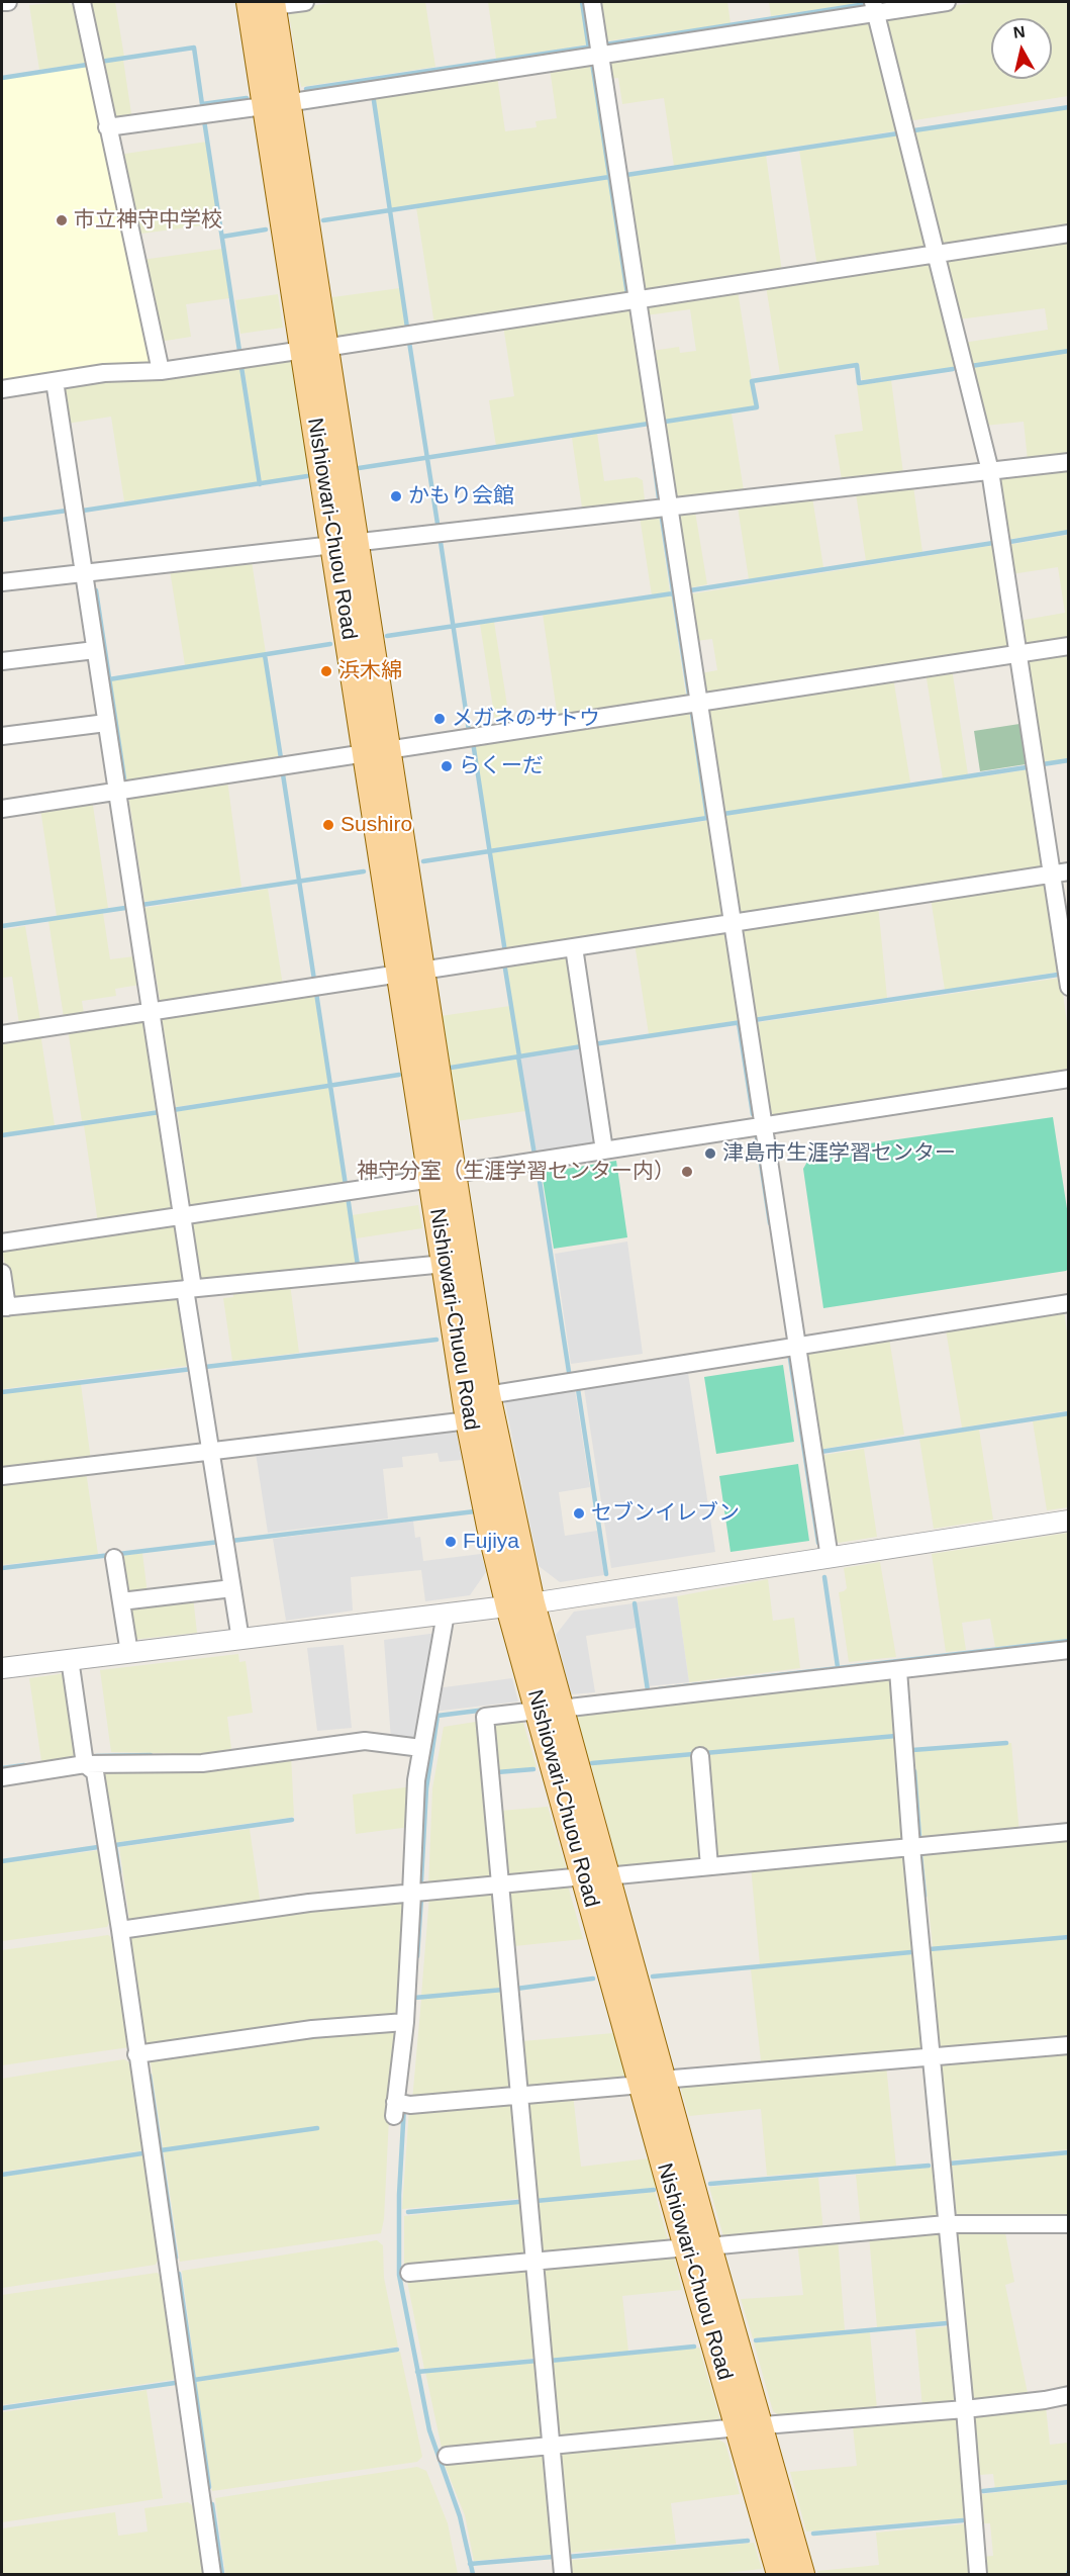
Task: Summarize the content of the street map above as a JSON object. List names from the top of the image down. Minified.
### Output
{"streets":{"main road":["Nishiowari-Chuou Road"]},"places":["市立神守中学校","かもり会館","浜木綿","メガネのサトウ","らくーだ","Sushiro","津島市生涯学習センター","神守分室（生涯学習センター内）","セブンイレブン","Fujiya"],"north":"top"}
